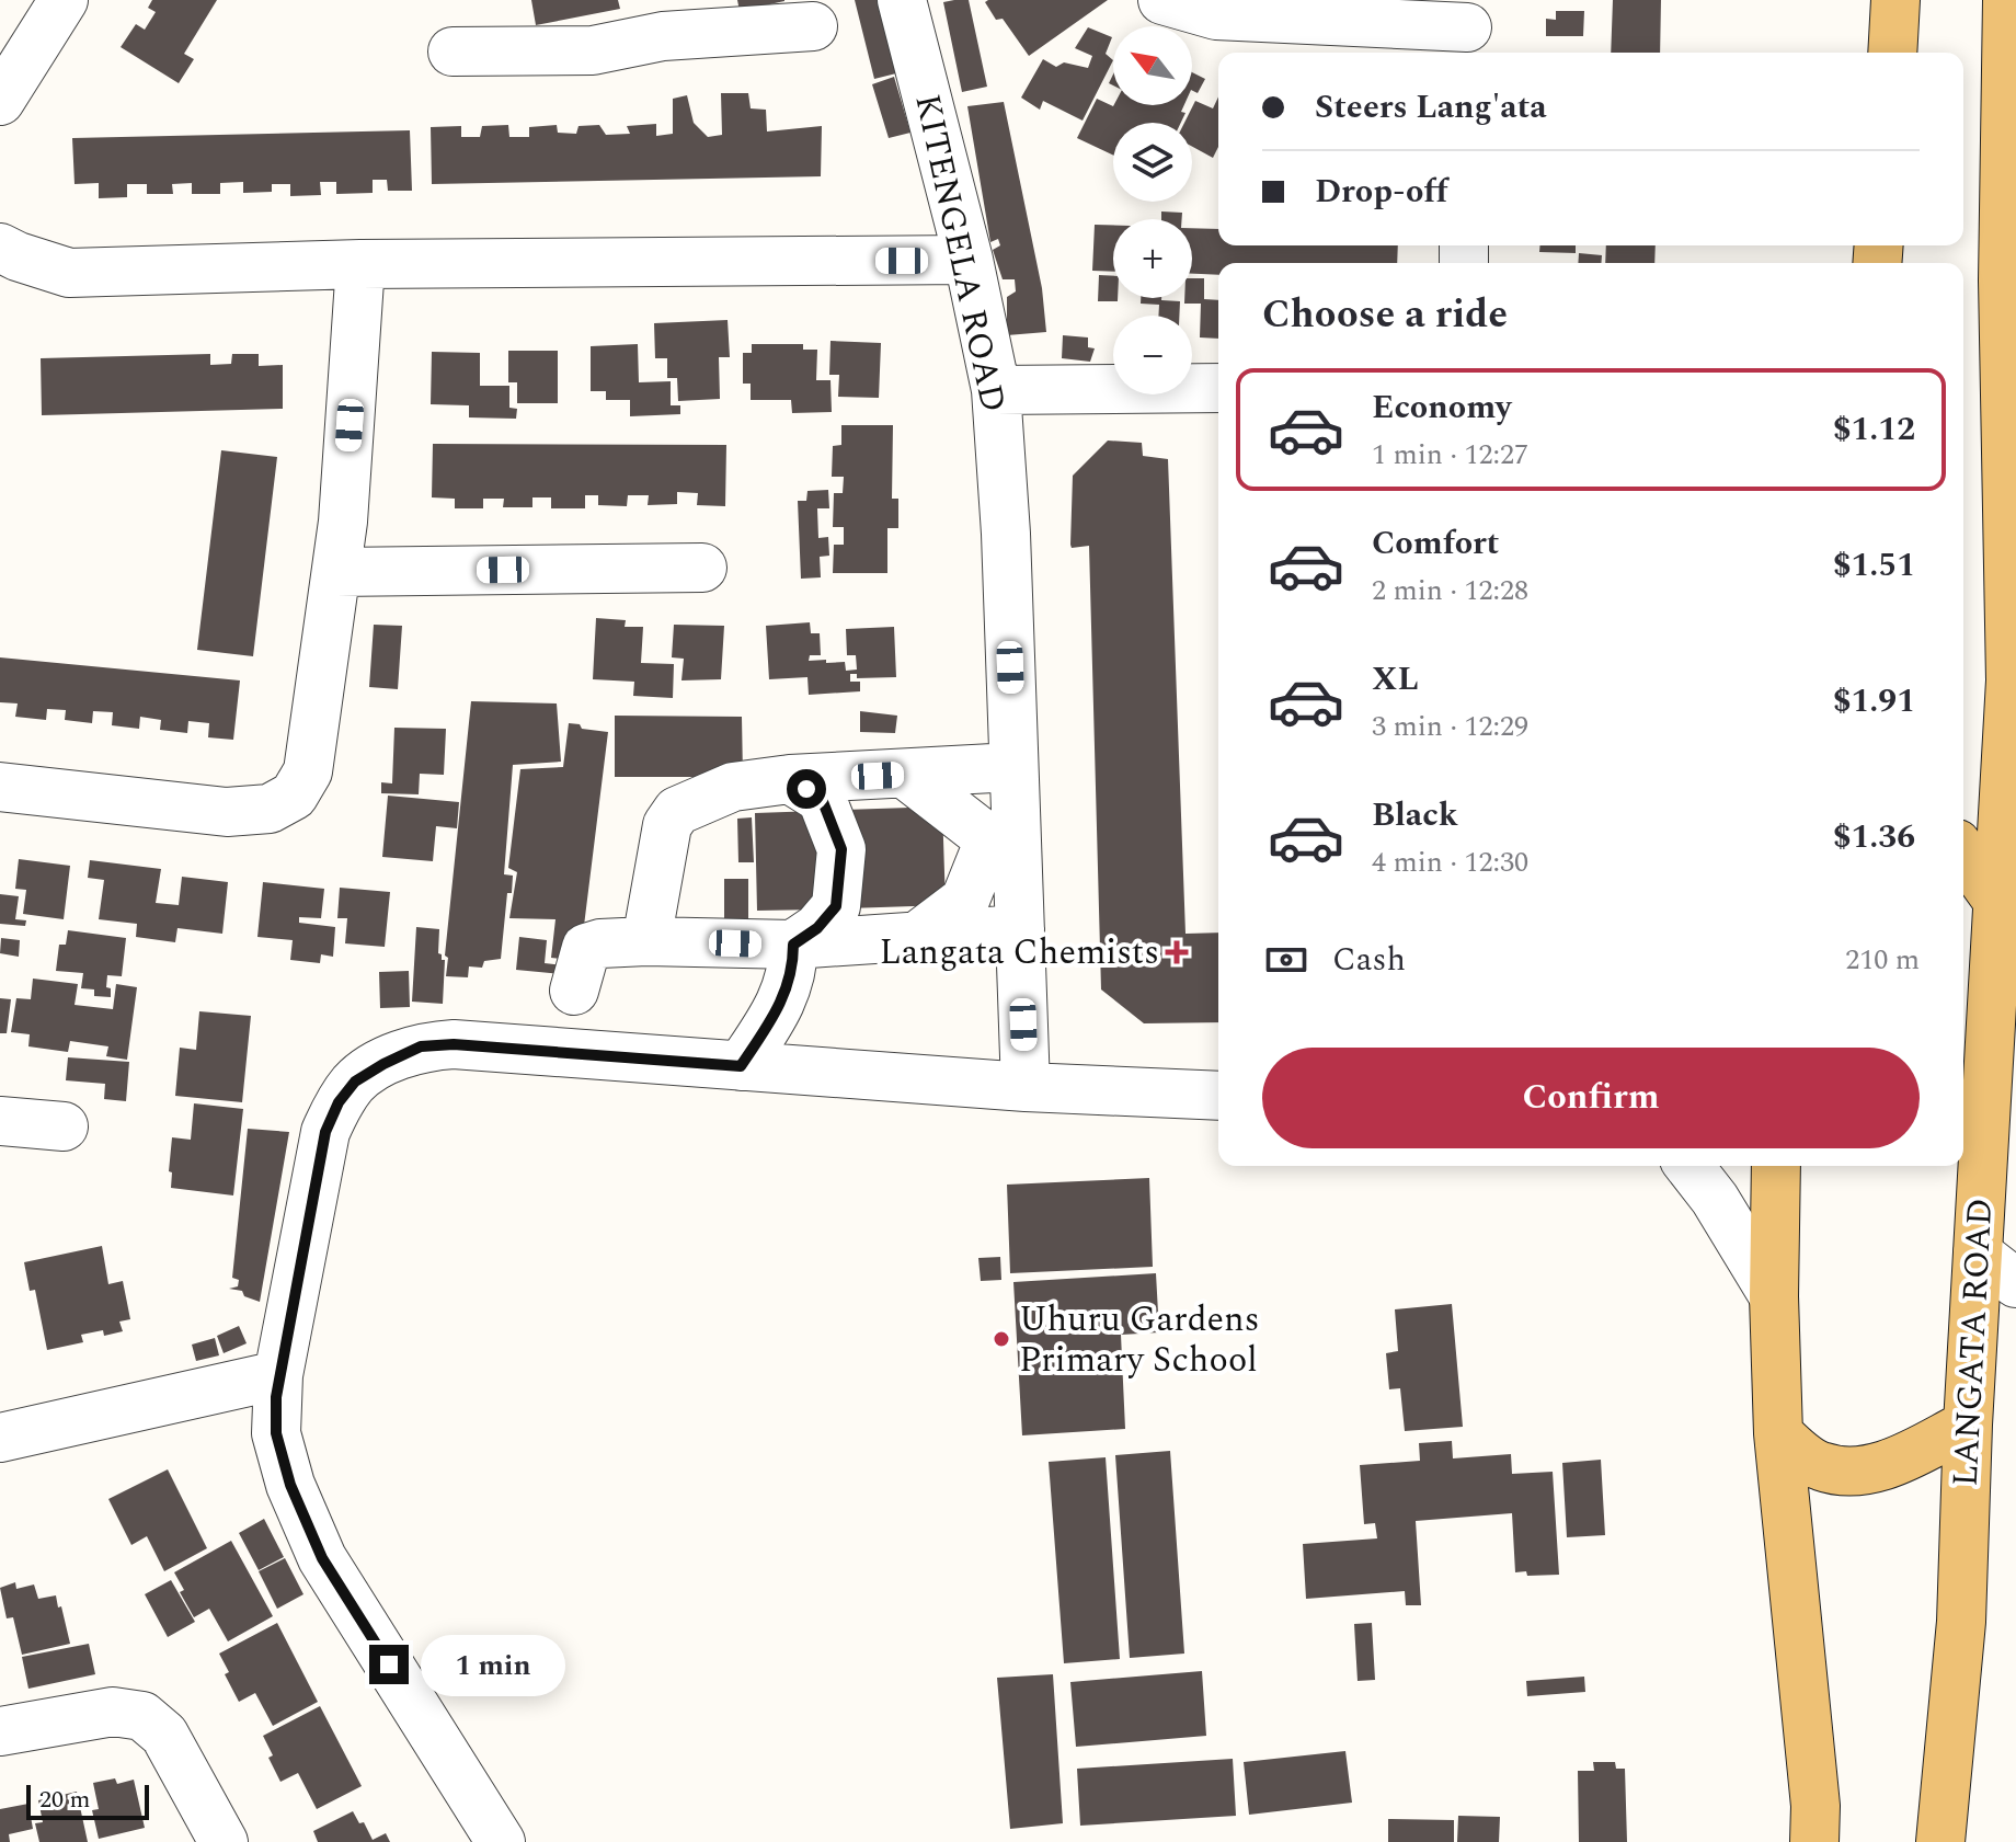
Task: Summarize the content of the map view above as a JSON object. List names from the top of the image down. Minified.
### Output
{"streets":{"main road":["LANGATA ROAD"],"street":["KITENGELA ROAD"]},"places":{"health":["Langata Chemists"],"other":["Uhuru Gardens Primary School"]},"scale_bar":"20 m","north":"top left","page":{"map_buttons":["+","−"],"banner":["Steers Lang'ata","Drop-off"],"heading":"Choose a ride","list":[{"name":"Economy","note":"1 min · 12:27","value":"$1.12"},{"name":"Comfort","note":"2 min · 12:28","value":"$1.51"},{"name":"XL","note":"3 min · 12:29","value":"$1.91"},{"name":"Black","note":"4 min · 12:30","value":"$1.36"}],"pay":["Cash","210 m"],"buttons":"Confirm","bubble":"1 min","scale":"20 m"}}
